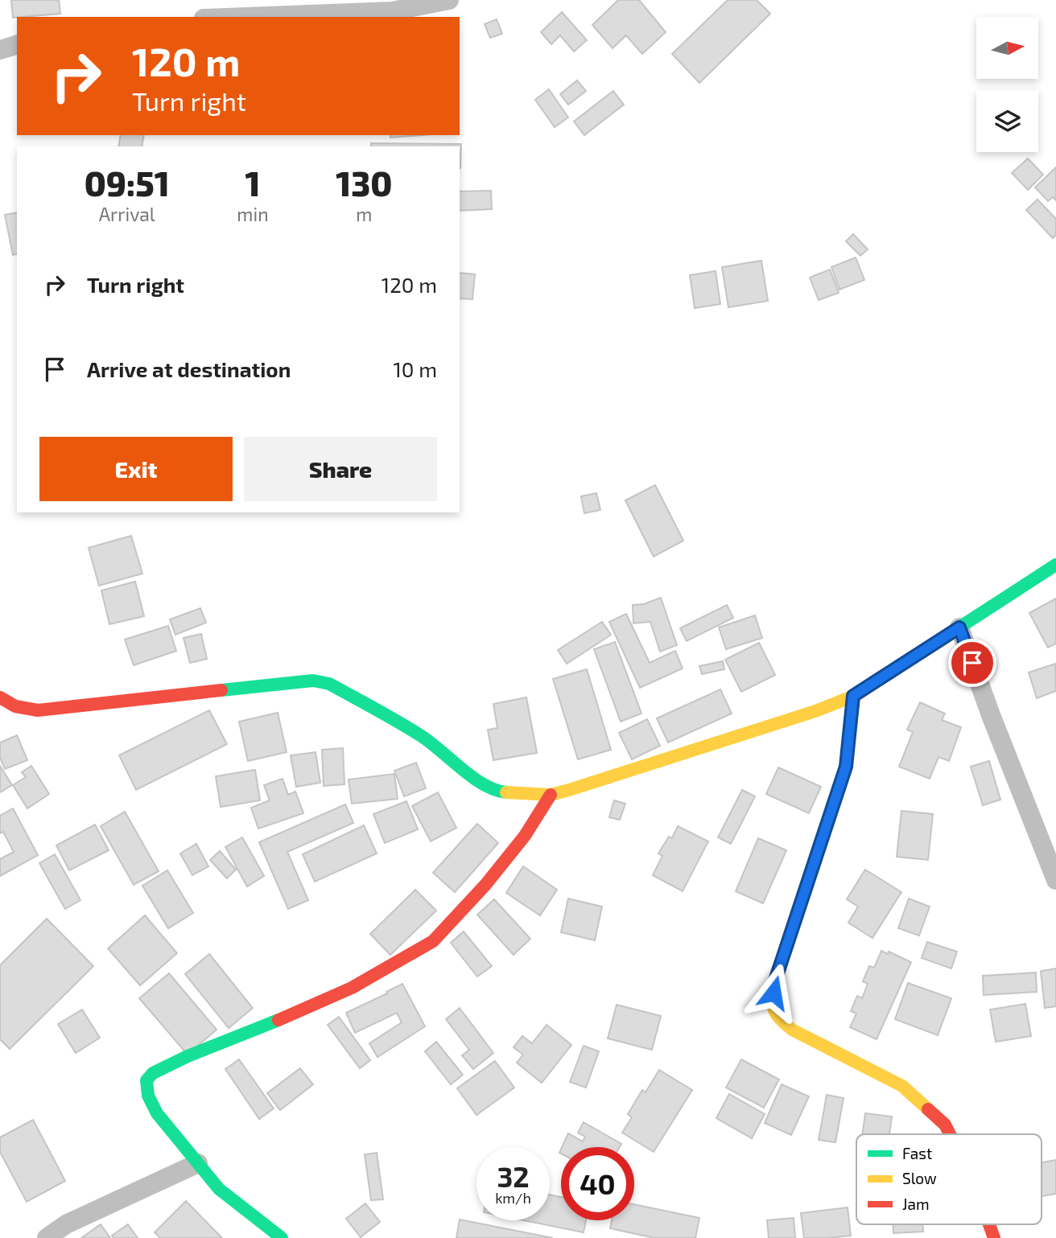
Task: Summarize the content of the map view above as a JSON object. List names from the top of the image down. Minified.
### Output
{"legend":["Fast","Slow","Jam"],"north":"right","page":{"turn":["120 m","Turn right"],"eta":["09:51","Arrival","1","min","130","m"],"list":[{"name":"Turn right","value":"120 m"},{"name":"Arrive at destination","value":"10 m"}],"buttons":["Exit","Share"],"speed":"32 km/h","limit":"40"}}
